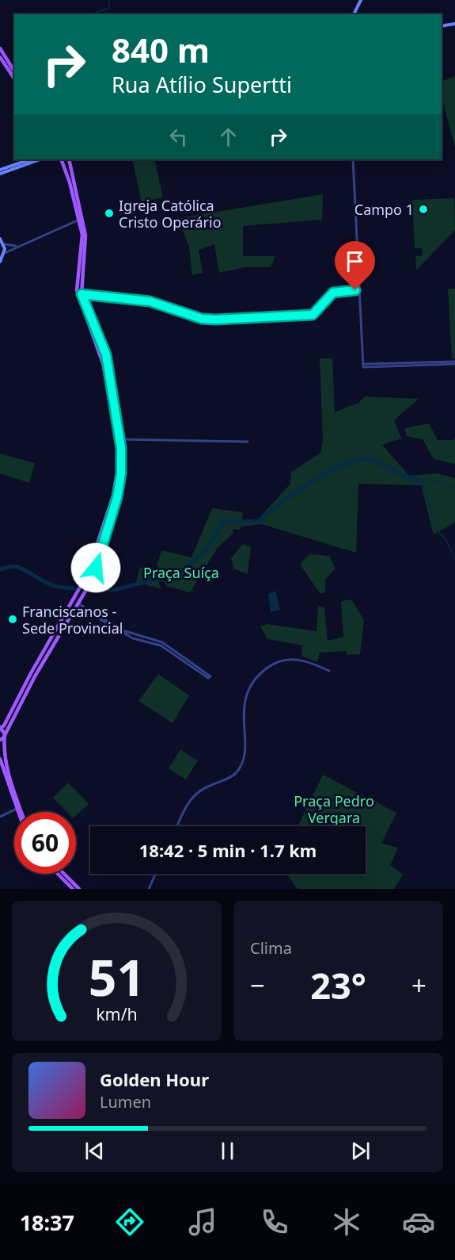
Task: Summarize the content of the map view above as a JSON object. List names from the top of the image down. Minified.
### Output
{"parks":["Praça Suíça","Praça Pedro Vergara"],"places":["Campo 1","Igreja Católica Cristo Operário","Franciscanos - Sede Provincial"],"page":{"turn":["840 m","Rua Atílio Supertti"],"limit":"60","trip":"18:42 · 5 min · 1.7 km","tile":"Clima","heat":["−","23°","+"],"song":["Golden Hour","Lumen"],"tabs":"18:37","gauge":["51","km/h"]}}
